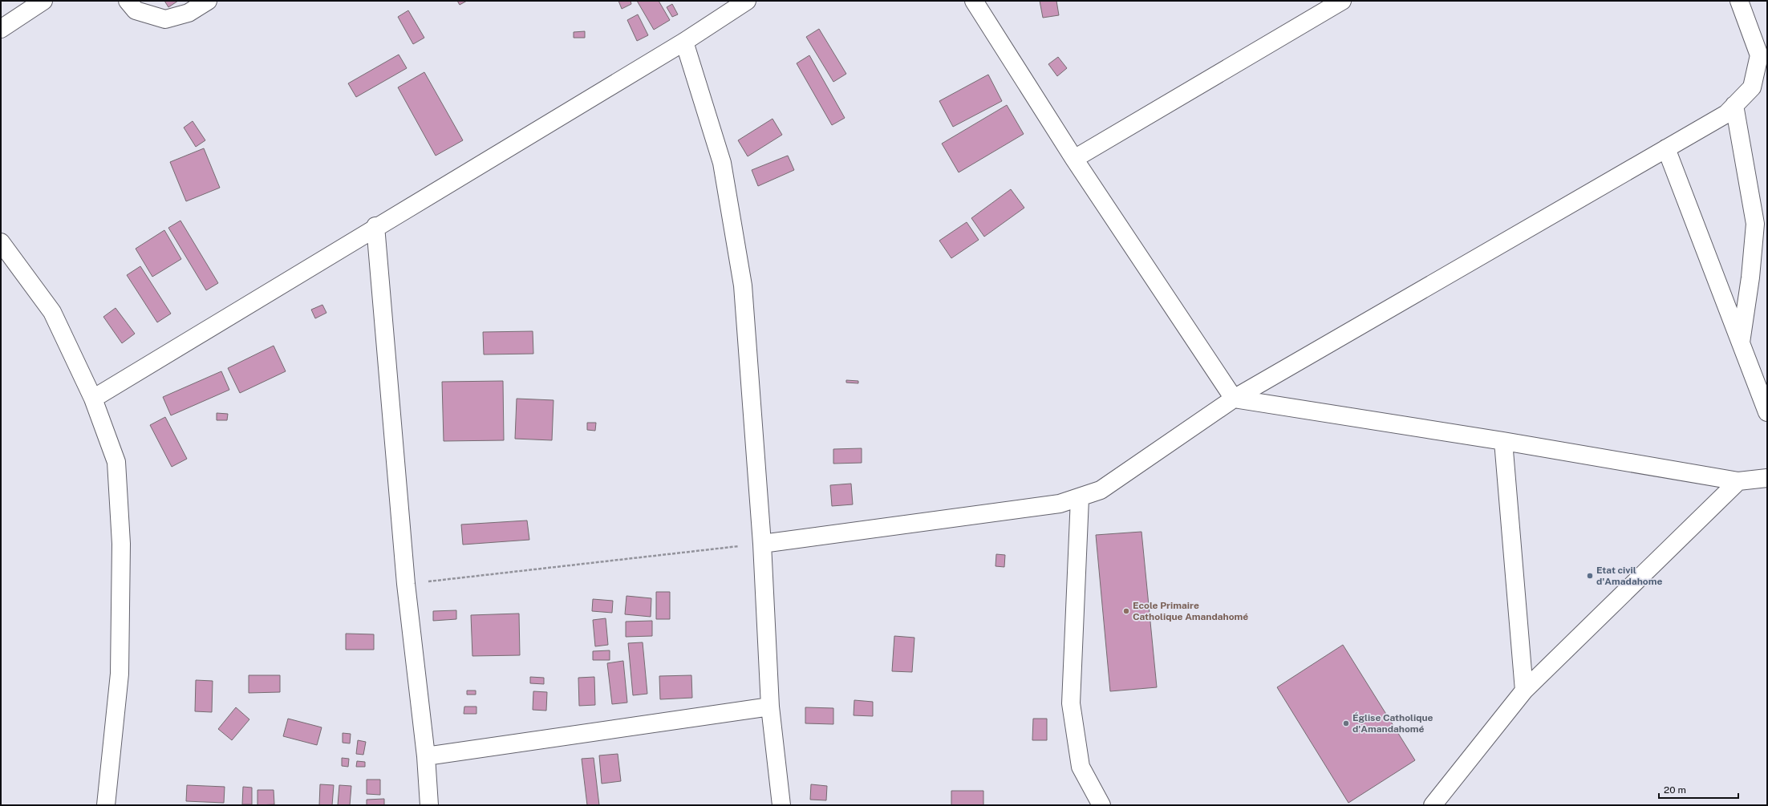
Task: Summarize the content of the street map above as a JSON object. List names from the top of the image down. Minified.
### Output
{"places":["Etat civil d'Amadahome","Ecole Primaire Catholique Amandahomé","Église Catholique d'Amandahomé"],"scale_bar":"20 m"}
